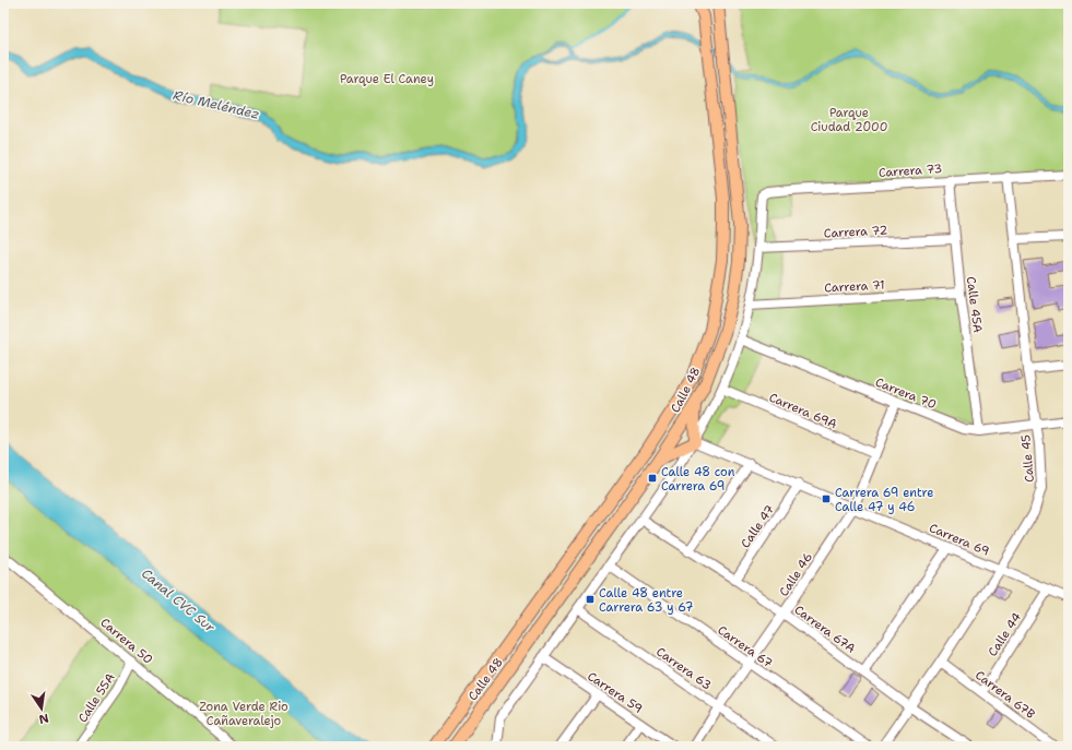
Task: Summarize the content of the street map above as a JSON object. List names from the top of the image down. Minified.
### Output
{"streets":{"main road":["Calle 48"],"street":["Carrera 73","Carrera 72","Carrera 71","Calle 45A","Carrera 70","Carrera 69A","Calle 45","Calle 47","Carrera 69","Calle 46","Carrera 67A","Calle 44","Carrera 50","Carrera 67","Carrera 63","Carrera 59","Carrera 67B","Calle 55A"]},"crossings":[["Carrera 73","Carrera 72"],["Carrera 73","Calle 45A"],["Carrera 73","Calle 45"],["Carrera 72","Calle 45A"],["Carrera 71","Calle 45A"],["Calle 45A","Carrera 70"],["Carrera 70","Calle 45"],["Carrera 70","Calle 46"],["Carrera 69A","Calle 46"],["Calle 45","Carrera 69"],["Calle 45","Carrera 67A"],["Calle 45","Carrera 67B"],["Calle 47","Carrera 69"],["Calle 47","Carrera 67A"],["Carrera 69","Calle 46"],["Carrera 69","Calle 44"],["Calle 46","Carrera 67A"],["Calle 46","Carrera 67"],["Calle 46","Carrera 63"],["Calle 44","Carrera 67B"],["Carrera 50","Calle 55A"]],"water":["Río Meléndez","Canal CVC Sur"],"parks":["Parque El Caney","Parque Ciudad 2000","Zona Verde Rio Cañaveralejo"],"places":{"transit":["Calle 48 con Carrera 69","Carrera 69 entre Calle 47 y 46","Calle 48 entre Carrera 63 y 67"]},"north":"bottom"}
